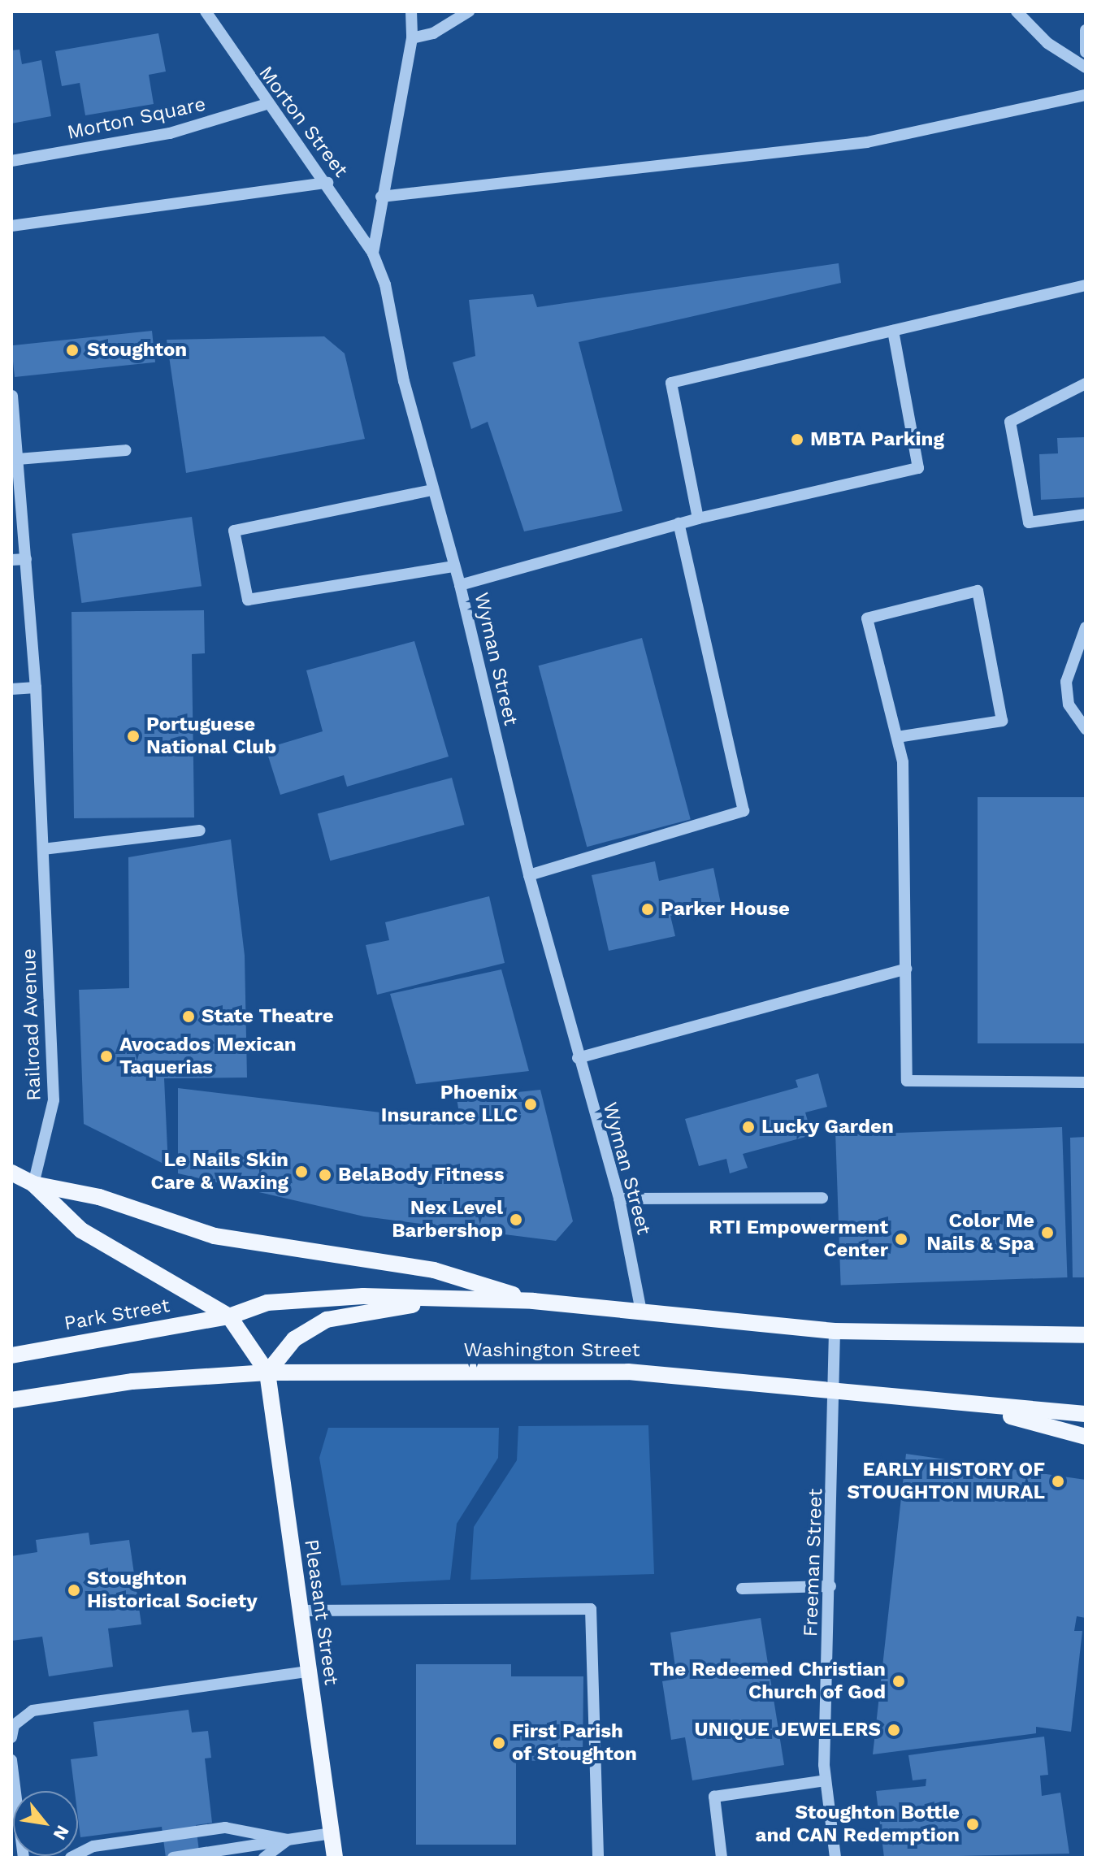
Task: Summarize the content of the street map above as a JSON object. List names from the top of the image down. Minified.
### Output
{"streets":{"main road":["Park Street","Washington Street","Pleasant Street"],"street":["Morton Square","Morton Street","Wyman Street","Railroad Avenue","Freeman Street"]},"crossings":[["Morton Square","Morton Street"],["Morton Street","Wyman Street"],["Wyman Street","Washington Street"],["Railroad Avenue","Washington Street"],["Park Street","Washington Street"],["Washington Street","Freeman Street"],["Washington Street","Pleasant Street"]],"places":["Stoughton","MBTA Parking","Portuguese National Club","Parker House","State Theatre","Avocados Mexican Taquerias","Phoenix Insurance LLC","Lucky Garden","Le Nails Skin Care & Waxing","BelaBody Fitness","Nex Level Barbershop","Color Me Nails & Spa","RTI Empowerment Center","EARLY HISTORY OF STOUGHTON MURAL","Stoughton Historical Society","The Redeemed Christian Church of God","UNIQUE JEWELERS","First Parish of Stoughton","Stoughton Bottle and CAN Redemption"],"north":"bottom right"}
